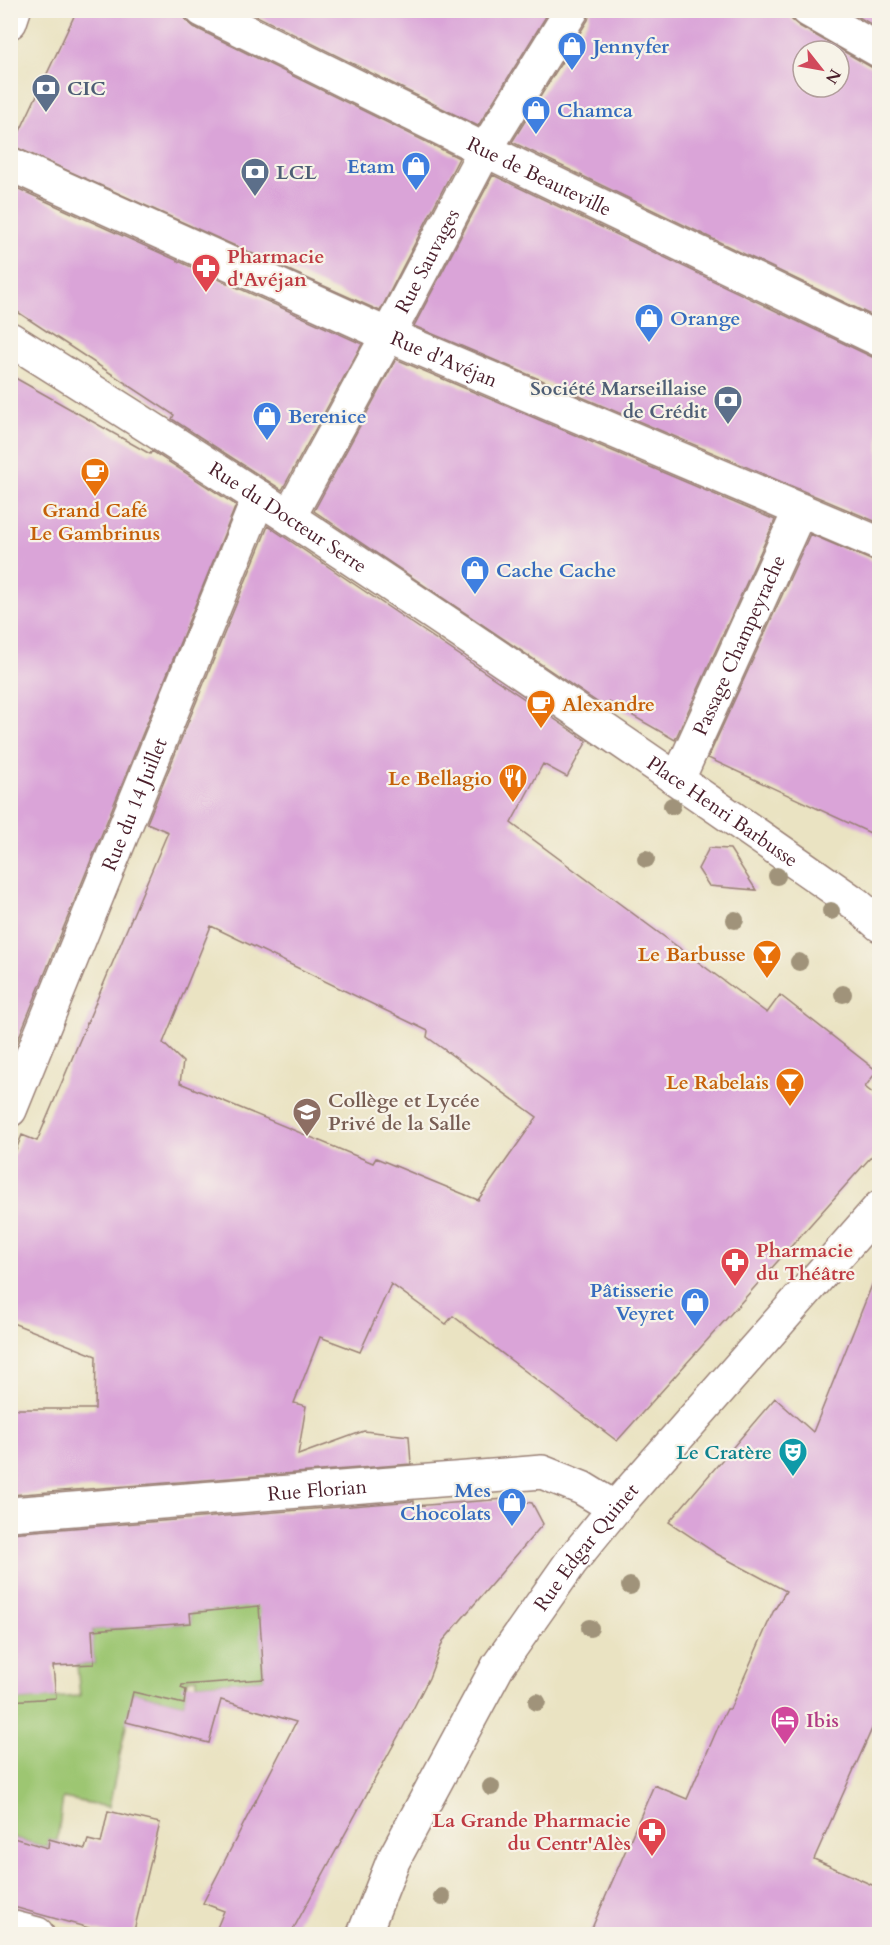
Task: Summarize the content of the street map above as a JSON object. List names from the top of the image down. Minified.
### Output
{"streets":{"street":["Rue de Beauteville","Rue Sauvages","Rue d'Avéjan","Rue du Docteur Serre","Passage Champeyrache","Rue du 14 Juillet","Place Henri Barbusse","Rue Florian","Rue Edgar Quinet"]},"crossings":[["Rue de Beauteville","Rue Sauvages"],["Rue Sauvages","Rue d'Avéjan"],["Rue Sauvages","Rue du Docteur Serre"],["Rue d'Avéjan","Passage Champeyrache"],["Rue du Docteur Serre","Rue du 14 Juillet"],["Rue du Docteur Serre","Place Henri Barbusse"],["Passage Champeyrache","Place Henri Barbusse"],["Rue Florian","Rue Edgar Quinet"]],"places":{"shop":["Jennyfer","Chamca","Etam","Orange","Berenice","Cache Cache","Pâtisserie Veyret","Mes Chocolats"],"bank":["CIC","LCL","Société Marseillaise de Crédit"],"pharmacy":["Pharmacie d'Avéjan","Pharmacie du Théâtre","La Grande Pharmacie du Centr'Alès"],"cafe":["Grand Café Le Gambrinus","Alexandre"],"restaurant":["Le Bellagio"],"bar":["Le Barbusse","Le Rabelais"],"school or university":["Collège et Lycée Privé de la Salle"],"theatre":["Le Cratère"],"hotel":["Ibis"]},"north":"bottom right"}
